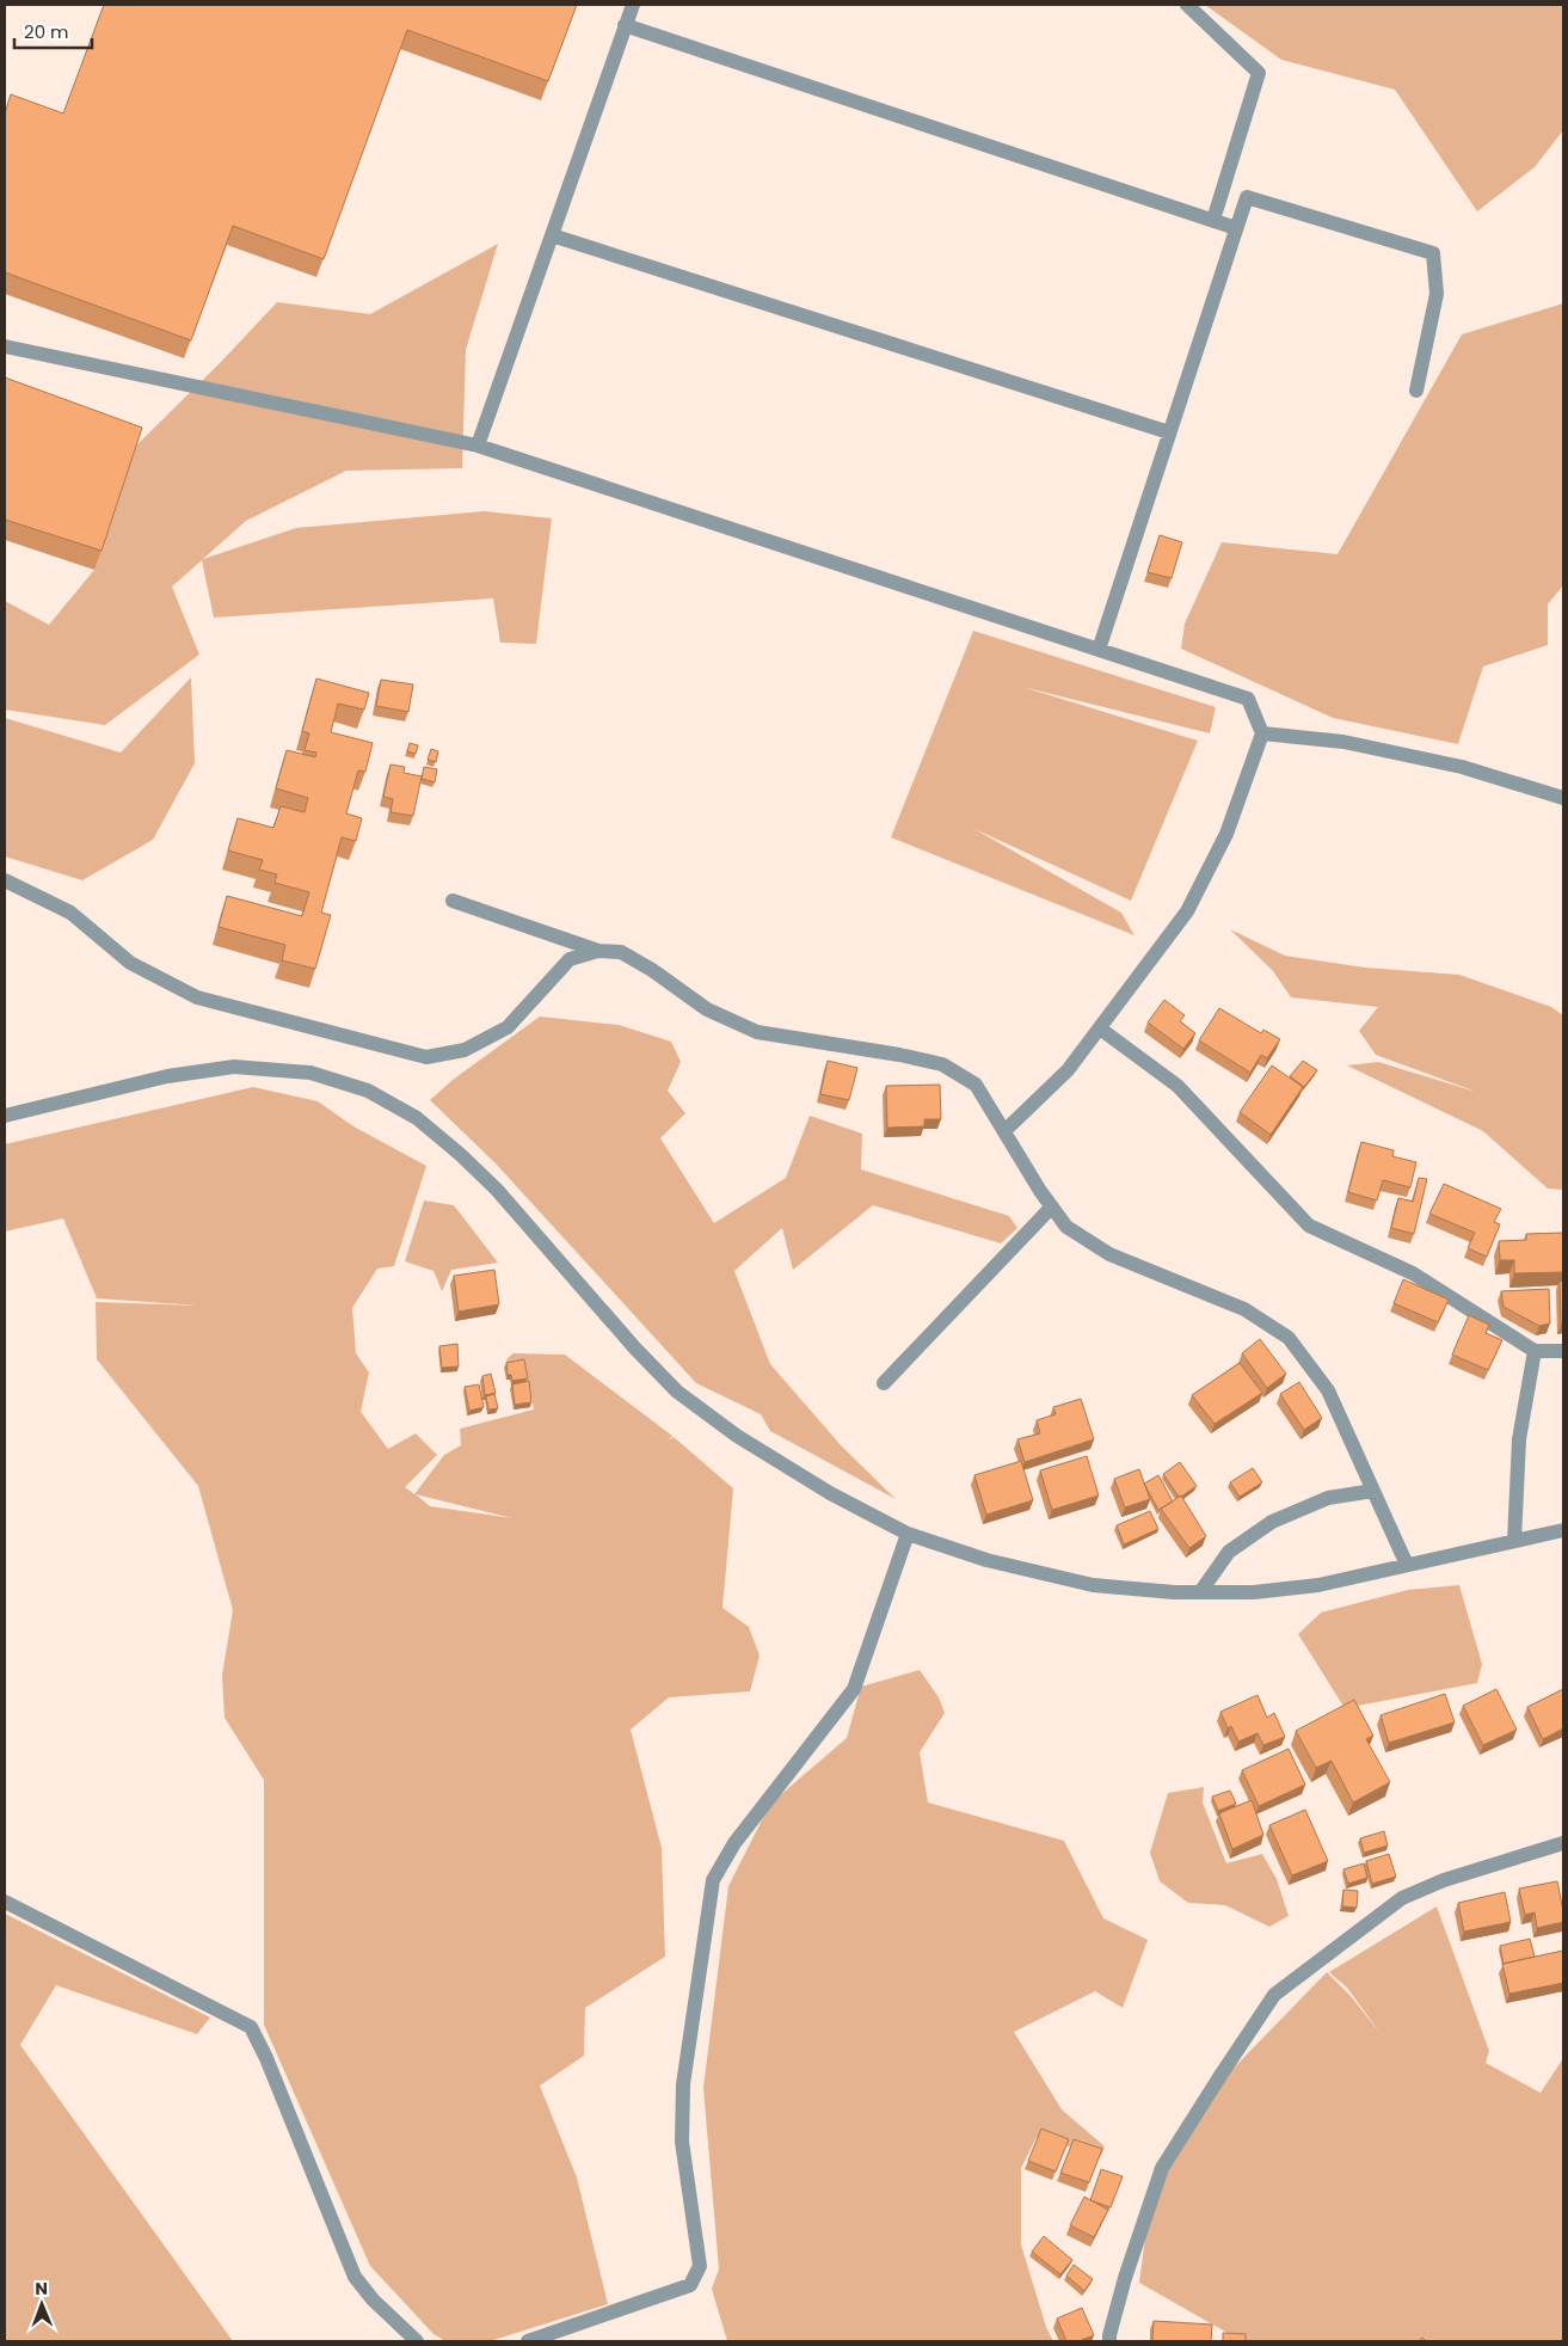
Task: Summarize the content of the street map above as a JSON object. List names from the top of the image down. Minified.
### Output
{"scale_bar":"20 m","north":"top"}
